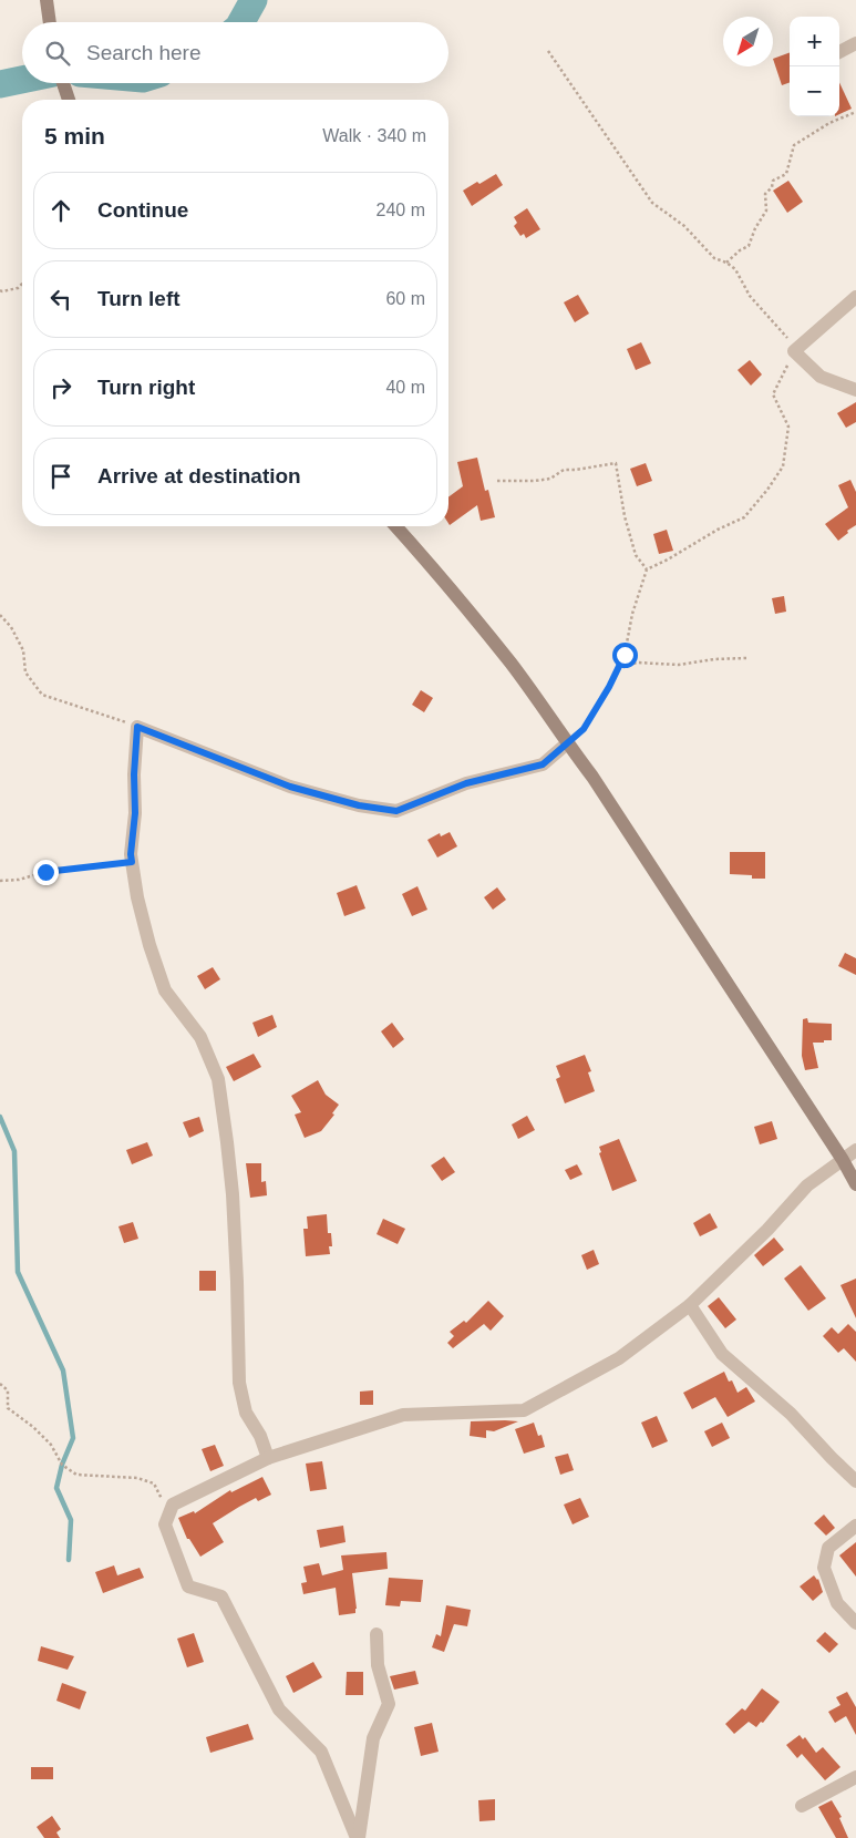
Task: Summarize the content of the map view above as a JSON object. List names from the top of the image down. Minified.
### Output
{"north":"bottom left","page":{"map_buttons":["+","−"],"search":"Search here","heading":["5 min","Walk · 340 m"],"list":[["Continue","240 m"],["Turn left","60 m"],["Turn right","40 m"],"Arrive at destination"]}}
